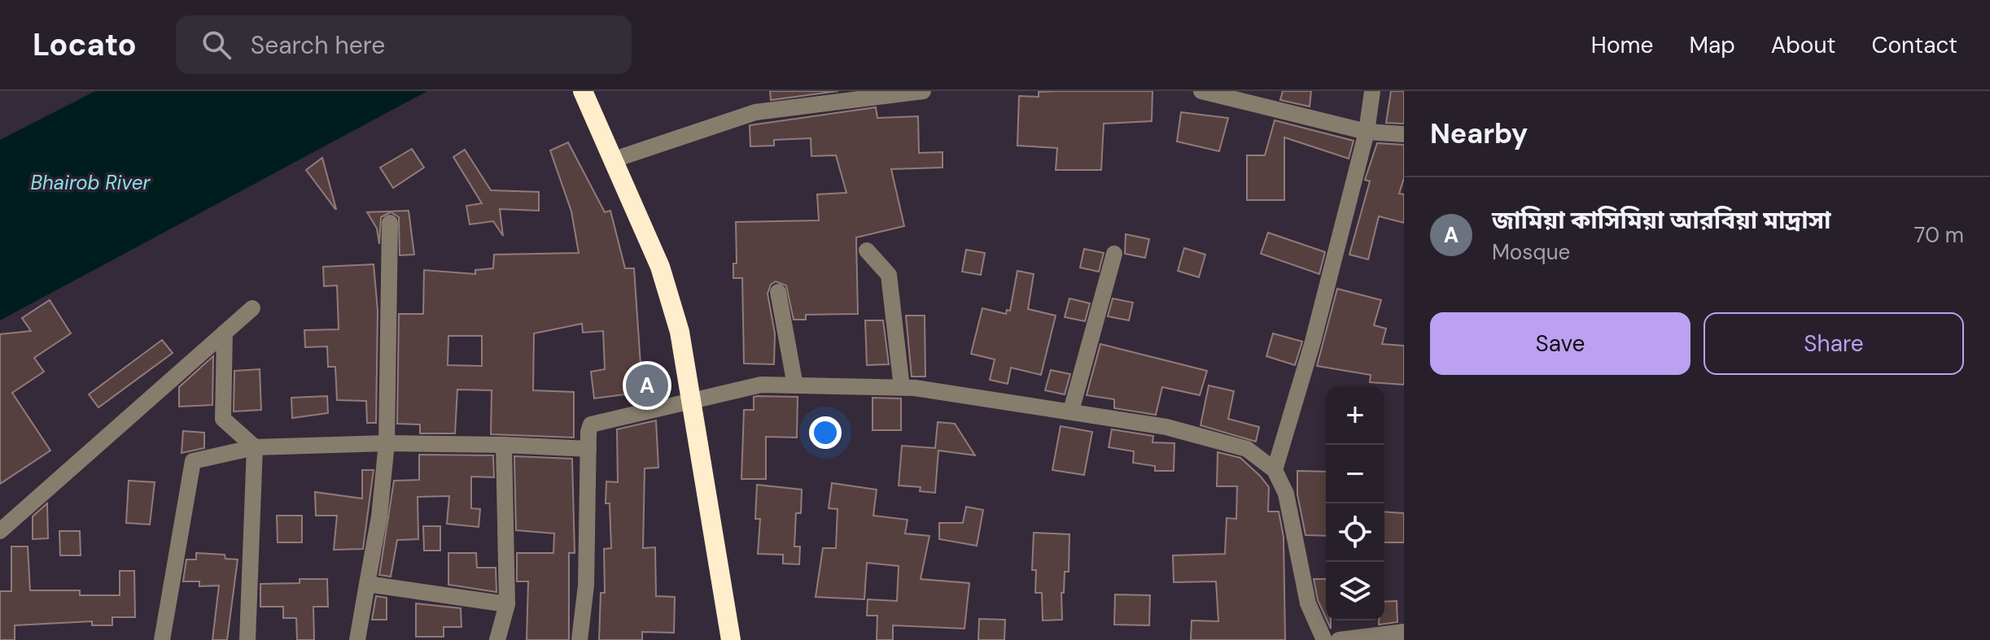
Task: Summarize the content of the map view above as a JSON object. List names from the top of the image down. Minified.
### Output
{"water":["Bhairob River"],"page":{"header":"Locato","search":"Search here","nav":["Home","Map","About","Contact"],"heading":"Nearby","list":[{"mark":"A","name":"জামিয়া কাসিমিয়া আরবিয়া মাদ্রাসা","note":"Mosque","value":"70 m"}],"buttons":["Save","Share"],"pins":"A","map_buttons":["+","−"]}}
